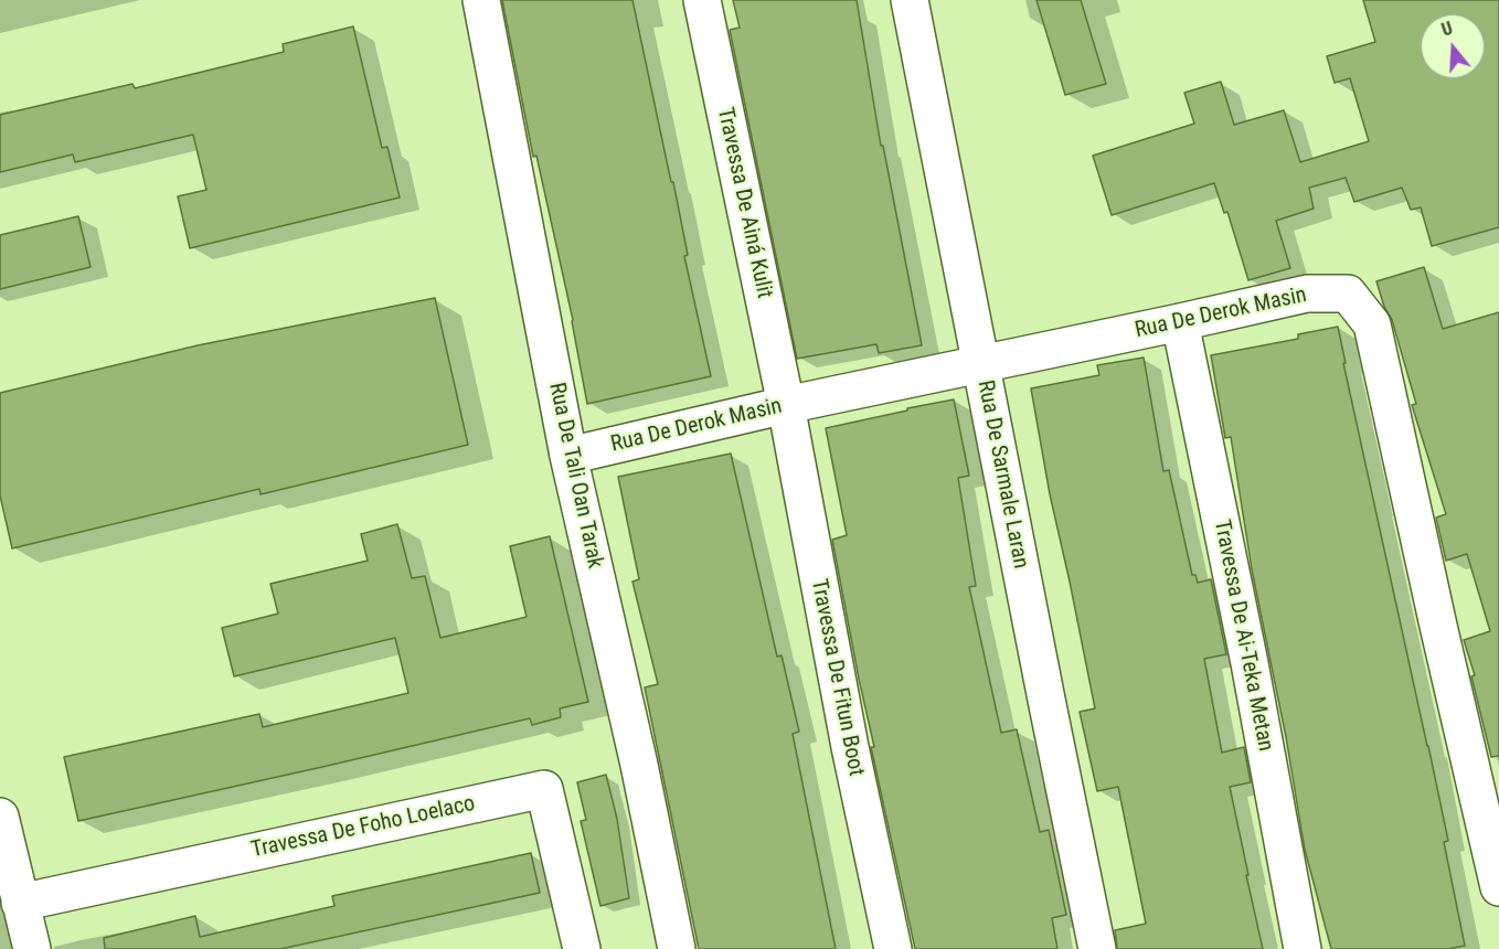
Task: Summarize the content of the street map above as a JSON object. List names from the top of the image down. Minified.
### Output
{"streets":{"street":["Travessa De Ainá Kulit","Rua De Derok Masin","Rua De Sarmale Laran","Rua De Tali Oan Tarak","Travessa De Ai-Teka Metan","Travessa De Fitun Boot","Travessa De Foho Loelaco"]},"crossings":[["Travessa De Ainá Kulit","Rua De Derok Masin"],["Travessa De Ainá Kulit","Travessa De Fitun Boot"],["Rua De Derok Masin","Rua De Sarmale Laran"],["Rua De Derok Masin","Rua De Tali Oan Tarak"],["Rua De Derok Masin","Travessa De Ai-Teka Metan"],["Rua De Derok Masin","Travessa De Fitun Boot"]],"north":"top"}
